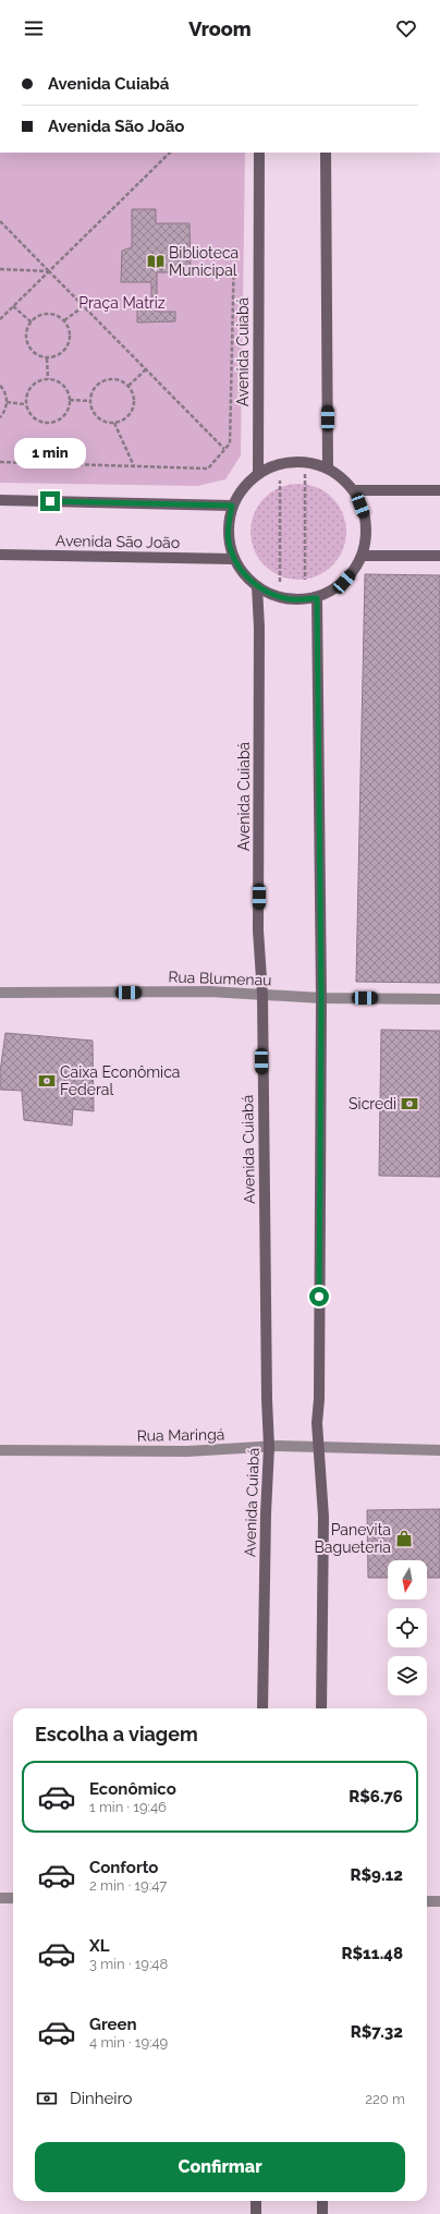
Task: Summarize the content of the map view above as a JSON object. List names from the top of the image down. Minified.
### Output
{"streets":{"street":["Avenida Cuiabá","Avenida São João","Rua Blumenau","Rua Maringá"]},"crossings":[["Avenida Cuiabá","Avenida São João"],["Avenida Cuiabá","Rua Blumenau"],["Avenida Cuiabá","Rua Maringá"]],"parks":["Praça Matriz"],"places":{"library":["Biblioteca Municipal"],"bank":["Caixa Econômica Federal","Sicredi"],"shop":["Panevita Bagueteria"]},"north":"bottom","page":{"header":"Vroom","banner":["Avenida Cuiabá","Avenida São João"],"bubble":"1 min","heading":"Escolha a viagem","list":[{"name":"Econômico","note":"1 min · 19:46","value":"R$6.76"},{"name":"Conforto","note":"2 min · 19:47","value":"R$9.12"},{"name":"XL","note":"3 min · 19:48","value":"R$11.48"},{"name":"Green","note":"4 min · 19:49","value":"R$7.32"}],"pay":["Dinheiro","220 m"],"buttons":"Confirmar"}}
